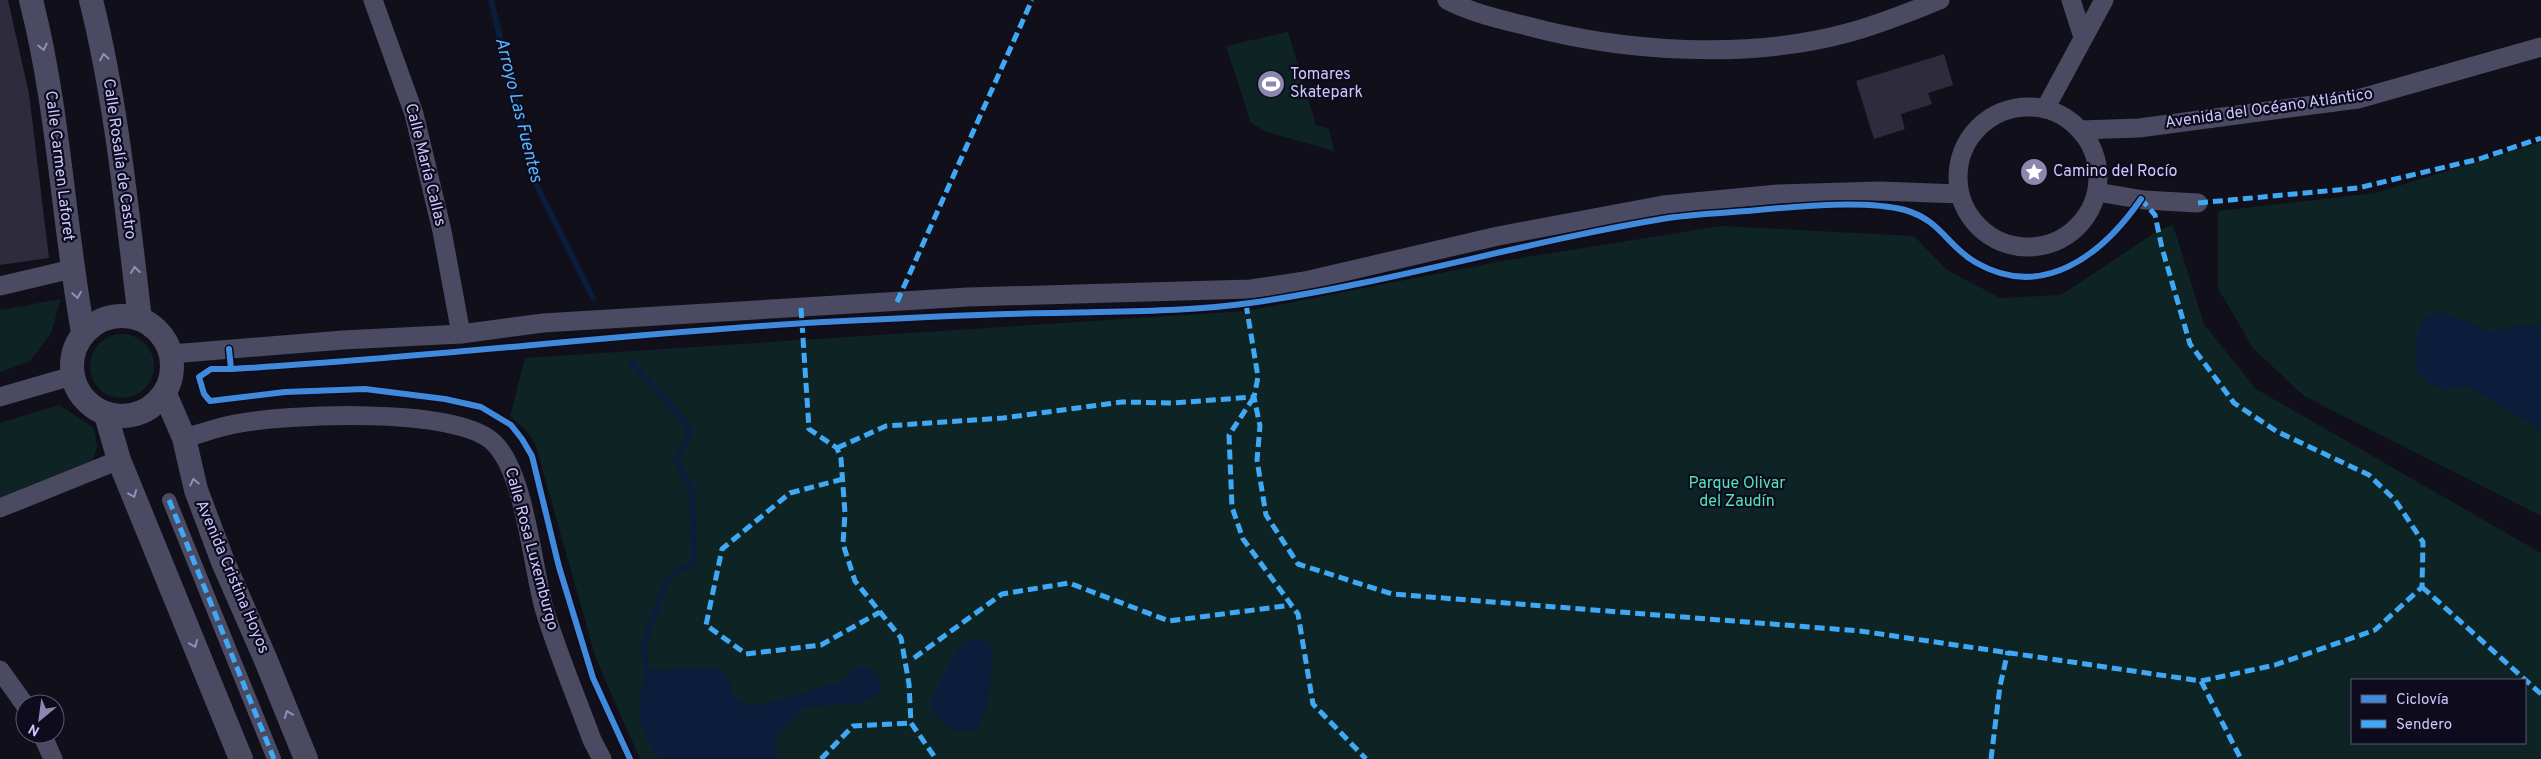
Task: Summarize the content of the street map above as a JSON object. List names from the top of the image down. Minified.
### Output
{"streets":{"street":["Avenida del Océano Atlántico","Calle Rosalía de Castro","Calle María Callas","Calle Carmen Laforet","Calle Rosa Luxemburgo","Avenida Cristina Hoyos"]},"crossings":[["Calle Rosalía de Castro","Calle Carmen Laforet"],["Calle Rosalía de Castro","Avenida Cristina Hoyos"],["Calle Carmen Laforet","Avenida Cristina Hoyos"],["Calle Rosa Luxemburgo","Avenida Cristina Hoyos"]],"one_way":["Calle Rosalía de Castro","Calle Carmen Laforet"],"water":["Arroyo Las Fuentes"],"parks":["Parque Olivar del Zaudín"],"places":{"sports":["Tomares Skatepark"],"place":["Camino del Rocío"]},"legend":["Ciclovía","Sendero"],"north":"bottom left"}
